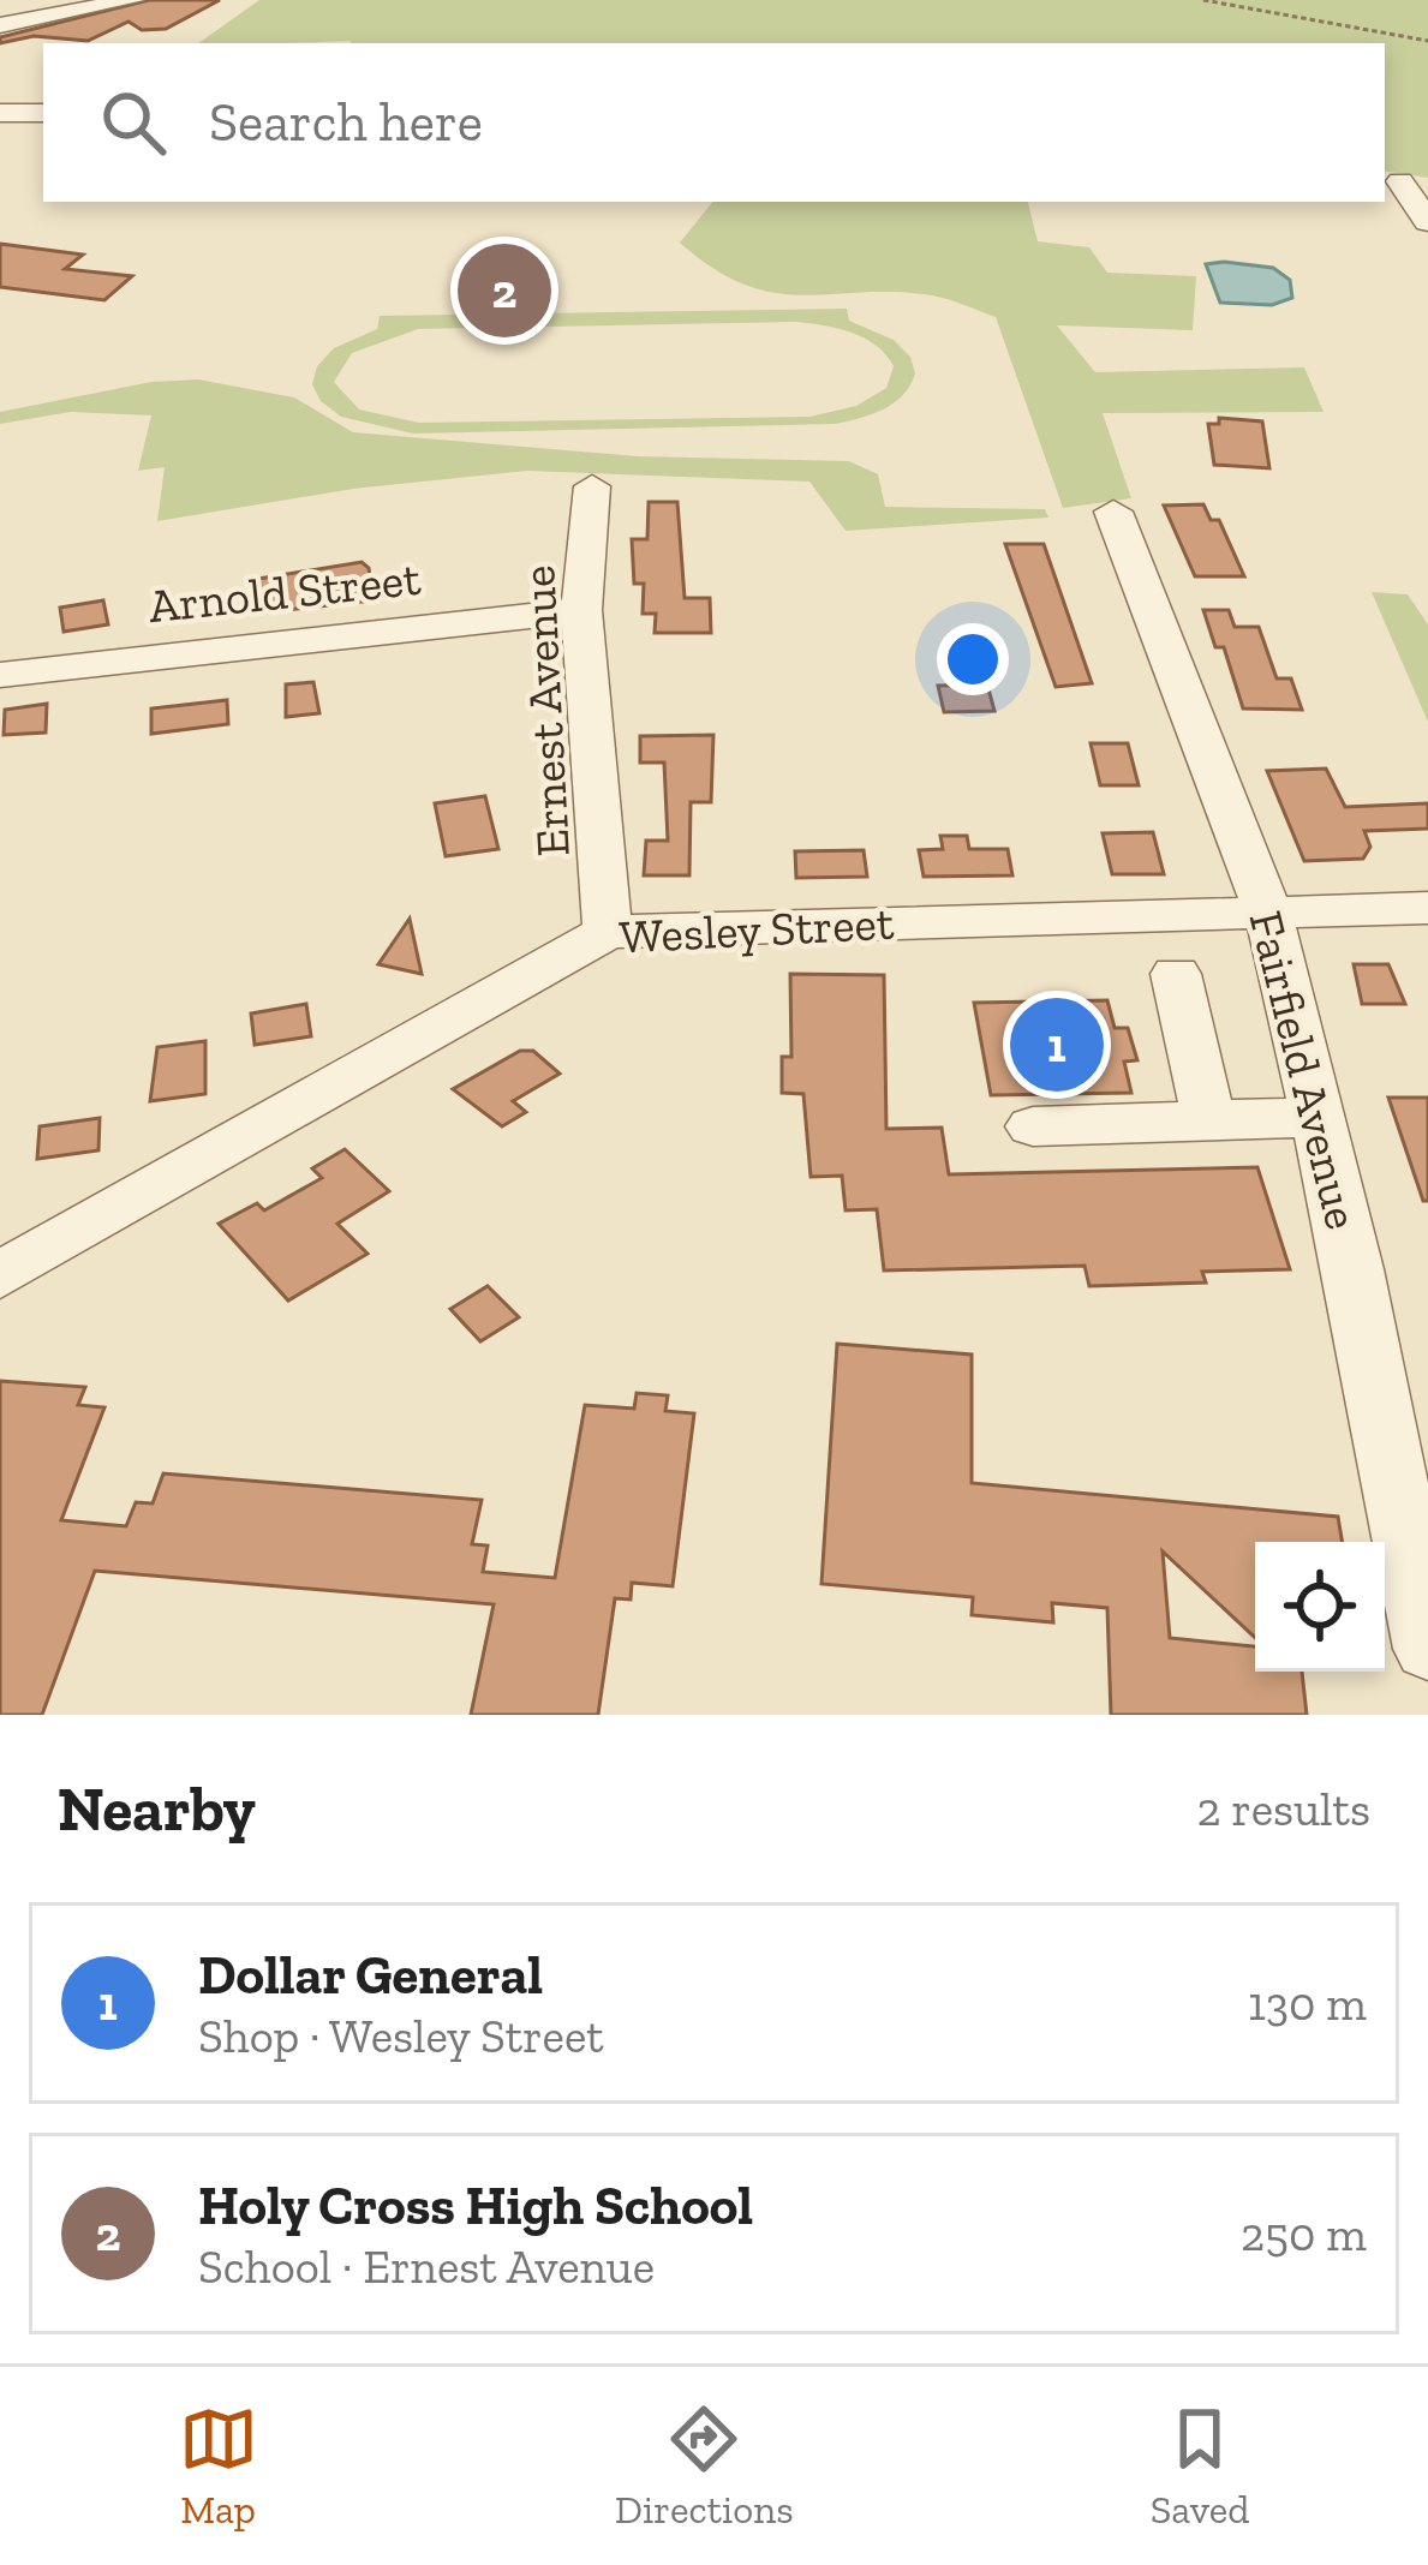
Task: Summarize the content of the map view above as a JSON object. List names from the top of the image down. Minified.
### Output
{"streets":{"street":["Arnold Street","Ernest Avenue","Wesley Street","Fairfield Avenue"]},"crossings":[["Arnold Street","Ernest Avenue"],["Ernest Avenue","Wesley Street"],["Wesley Street","Fairfield Avenue"]],"page":{"search":"Search here","pins":["2","1"],"heading":["Nearby","2 results"],"list":[{"mark":"1","name":"Dollar General","note":"Shop · Wesley Street","value":"130 m"},{"mark":"2","name":"Holy Cross High School","note":"School · Ernest Avenue","value":"250 m"}],"nav":["Map","Directions","Saved"]}}
